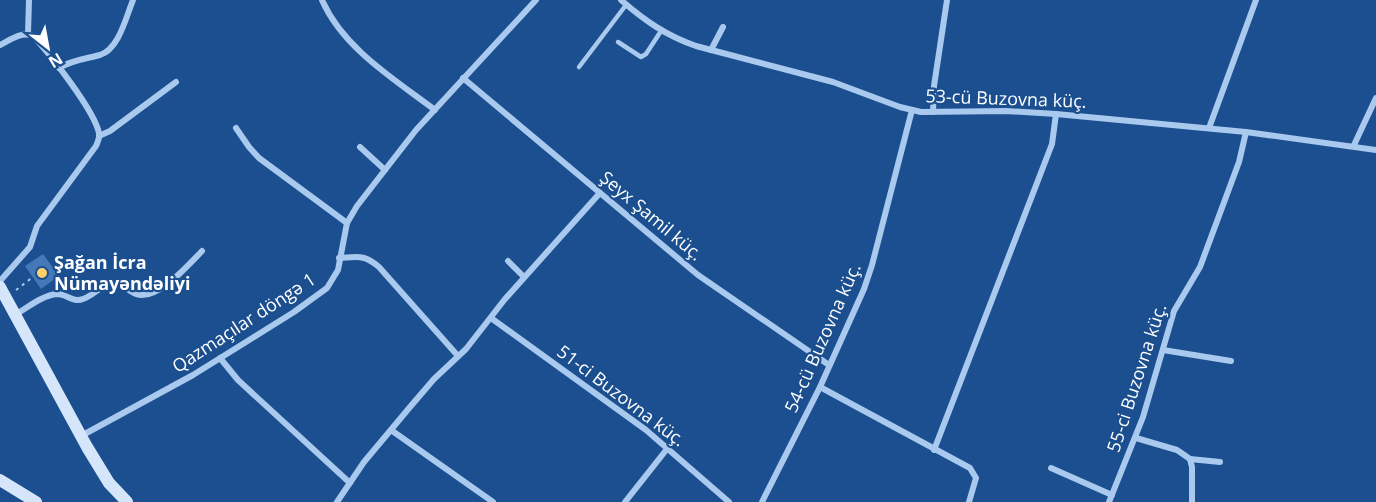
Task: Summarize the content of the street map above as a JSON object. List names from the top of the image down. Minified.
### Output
{"streets":{"street":["53-cü Buzovna küç.","Şeyx Şamil küç.","Qazmaçılar döngə 1","54-cü Buzovna küç.","55-ci Buzovna küç.","51-ci Buzovna küç."]},"crossings":[["53-cü Buzovna küç.","54-cü Buzovna küç."],["53-cü Buzovna küç.","55-ci Buzovna küç."],["Şeyx Şamil küç.","Qazmaçılar döngə 1"],["Şeyx Şamil küç.","54-cü Buzovna küç."]],"places":["Şağan İcra Nümayəndəliyi"],"north":"bottom right"}
